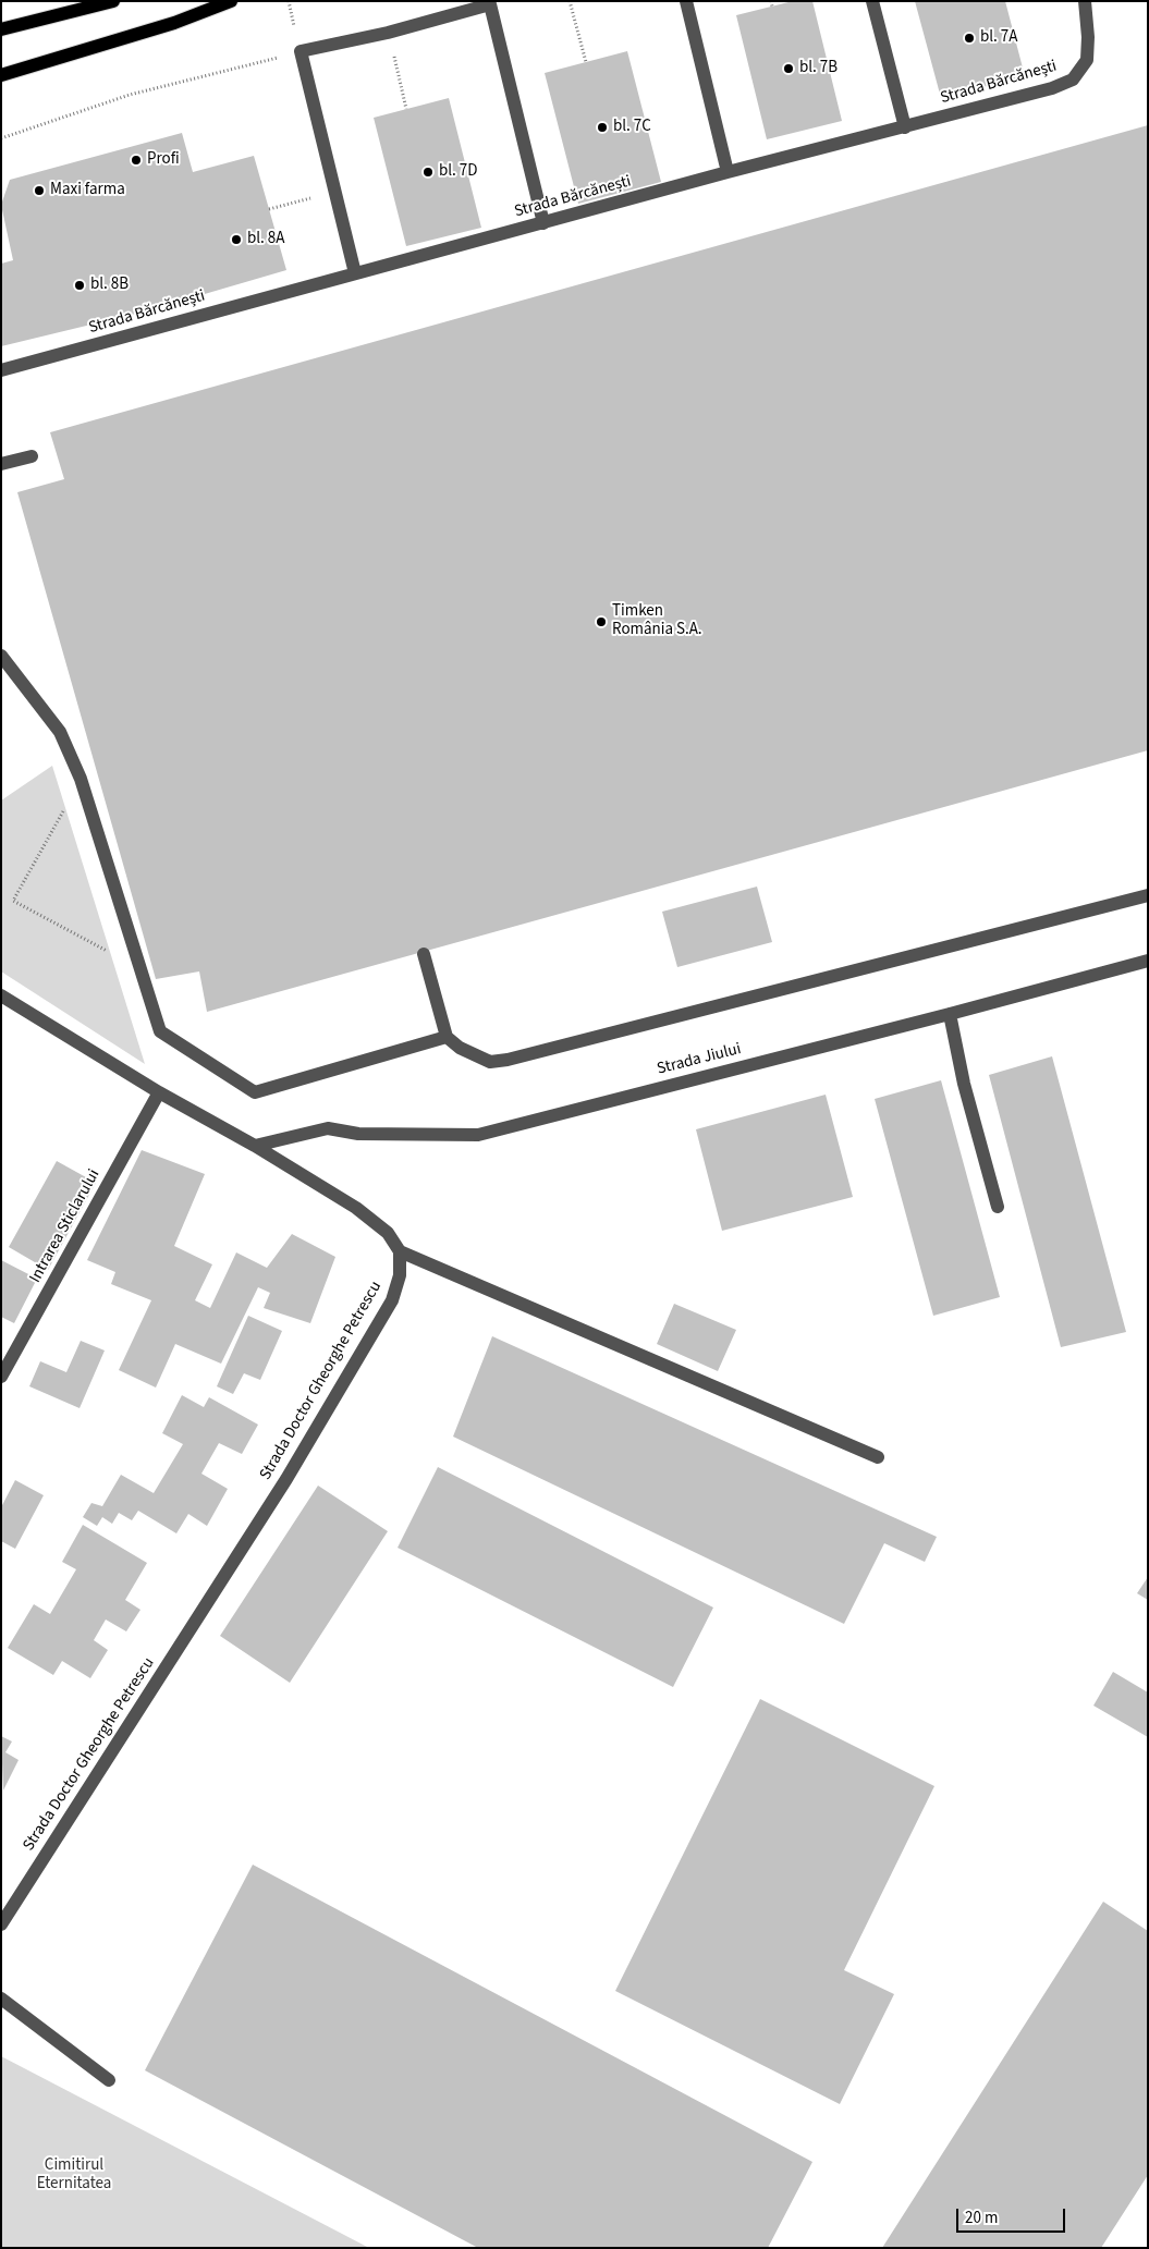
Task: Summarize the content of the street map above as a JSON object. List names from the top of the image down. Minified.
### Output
{"streets":{"street":["Strada Bărcănești","Strada Jiului","Intrarea Sticlarului","Strada Doctor Gheorghe Petrescu"]},"parks":["Cimitirul Eternitatea"],"places":["bl. 7A","bl. 7B","bl. 7C","Profi","bl. 7D","Maxi farma","bl. 8A","bl. 8B","Timken România S.A."],"scale_bar":"20 m"}
